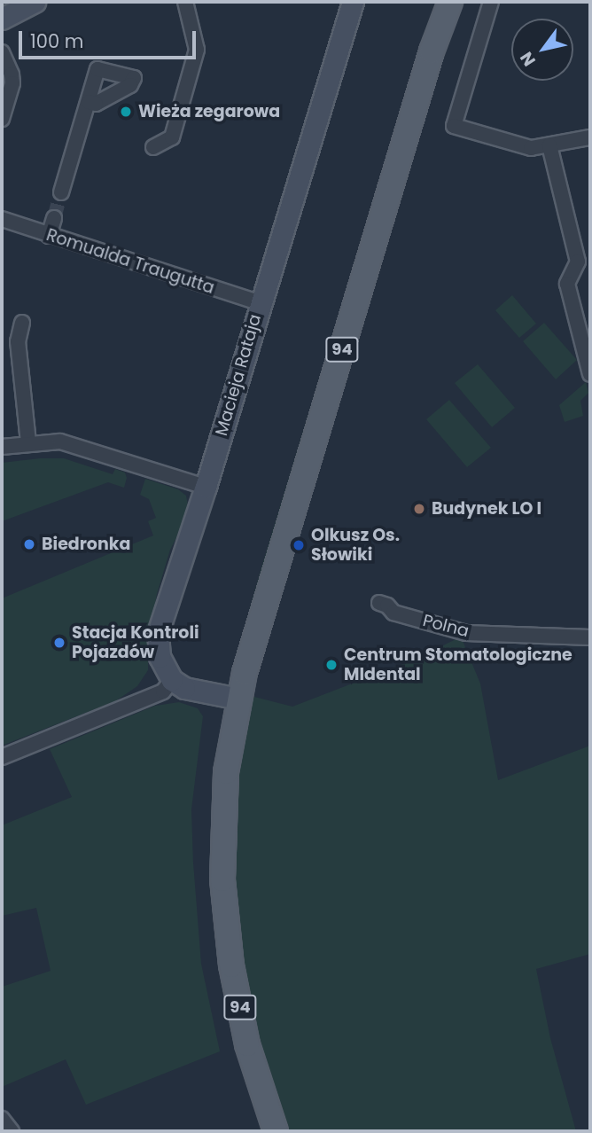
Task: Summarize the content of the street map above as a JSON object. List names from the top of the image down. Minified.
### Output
{"streets":{"main road":["94"],"street":["Romualda Traugutta","Macieja Rataja","Polna"]},"crossings":[["Romualda Traugutta","Macieja Rataja"]],"places":["Wieża zegarowa","Budynek LO I","Biedronka","Olkusz Os. Słowiki","Stacja Kontroli Pojazdów","Centrum Stomatologiczne MIdental"],"scale_bar":"100 m","north":"bottom left"}
